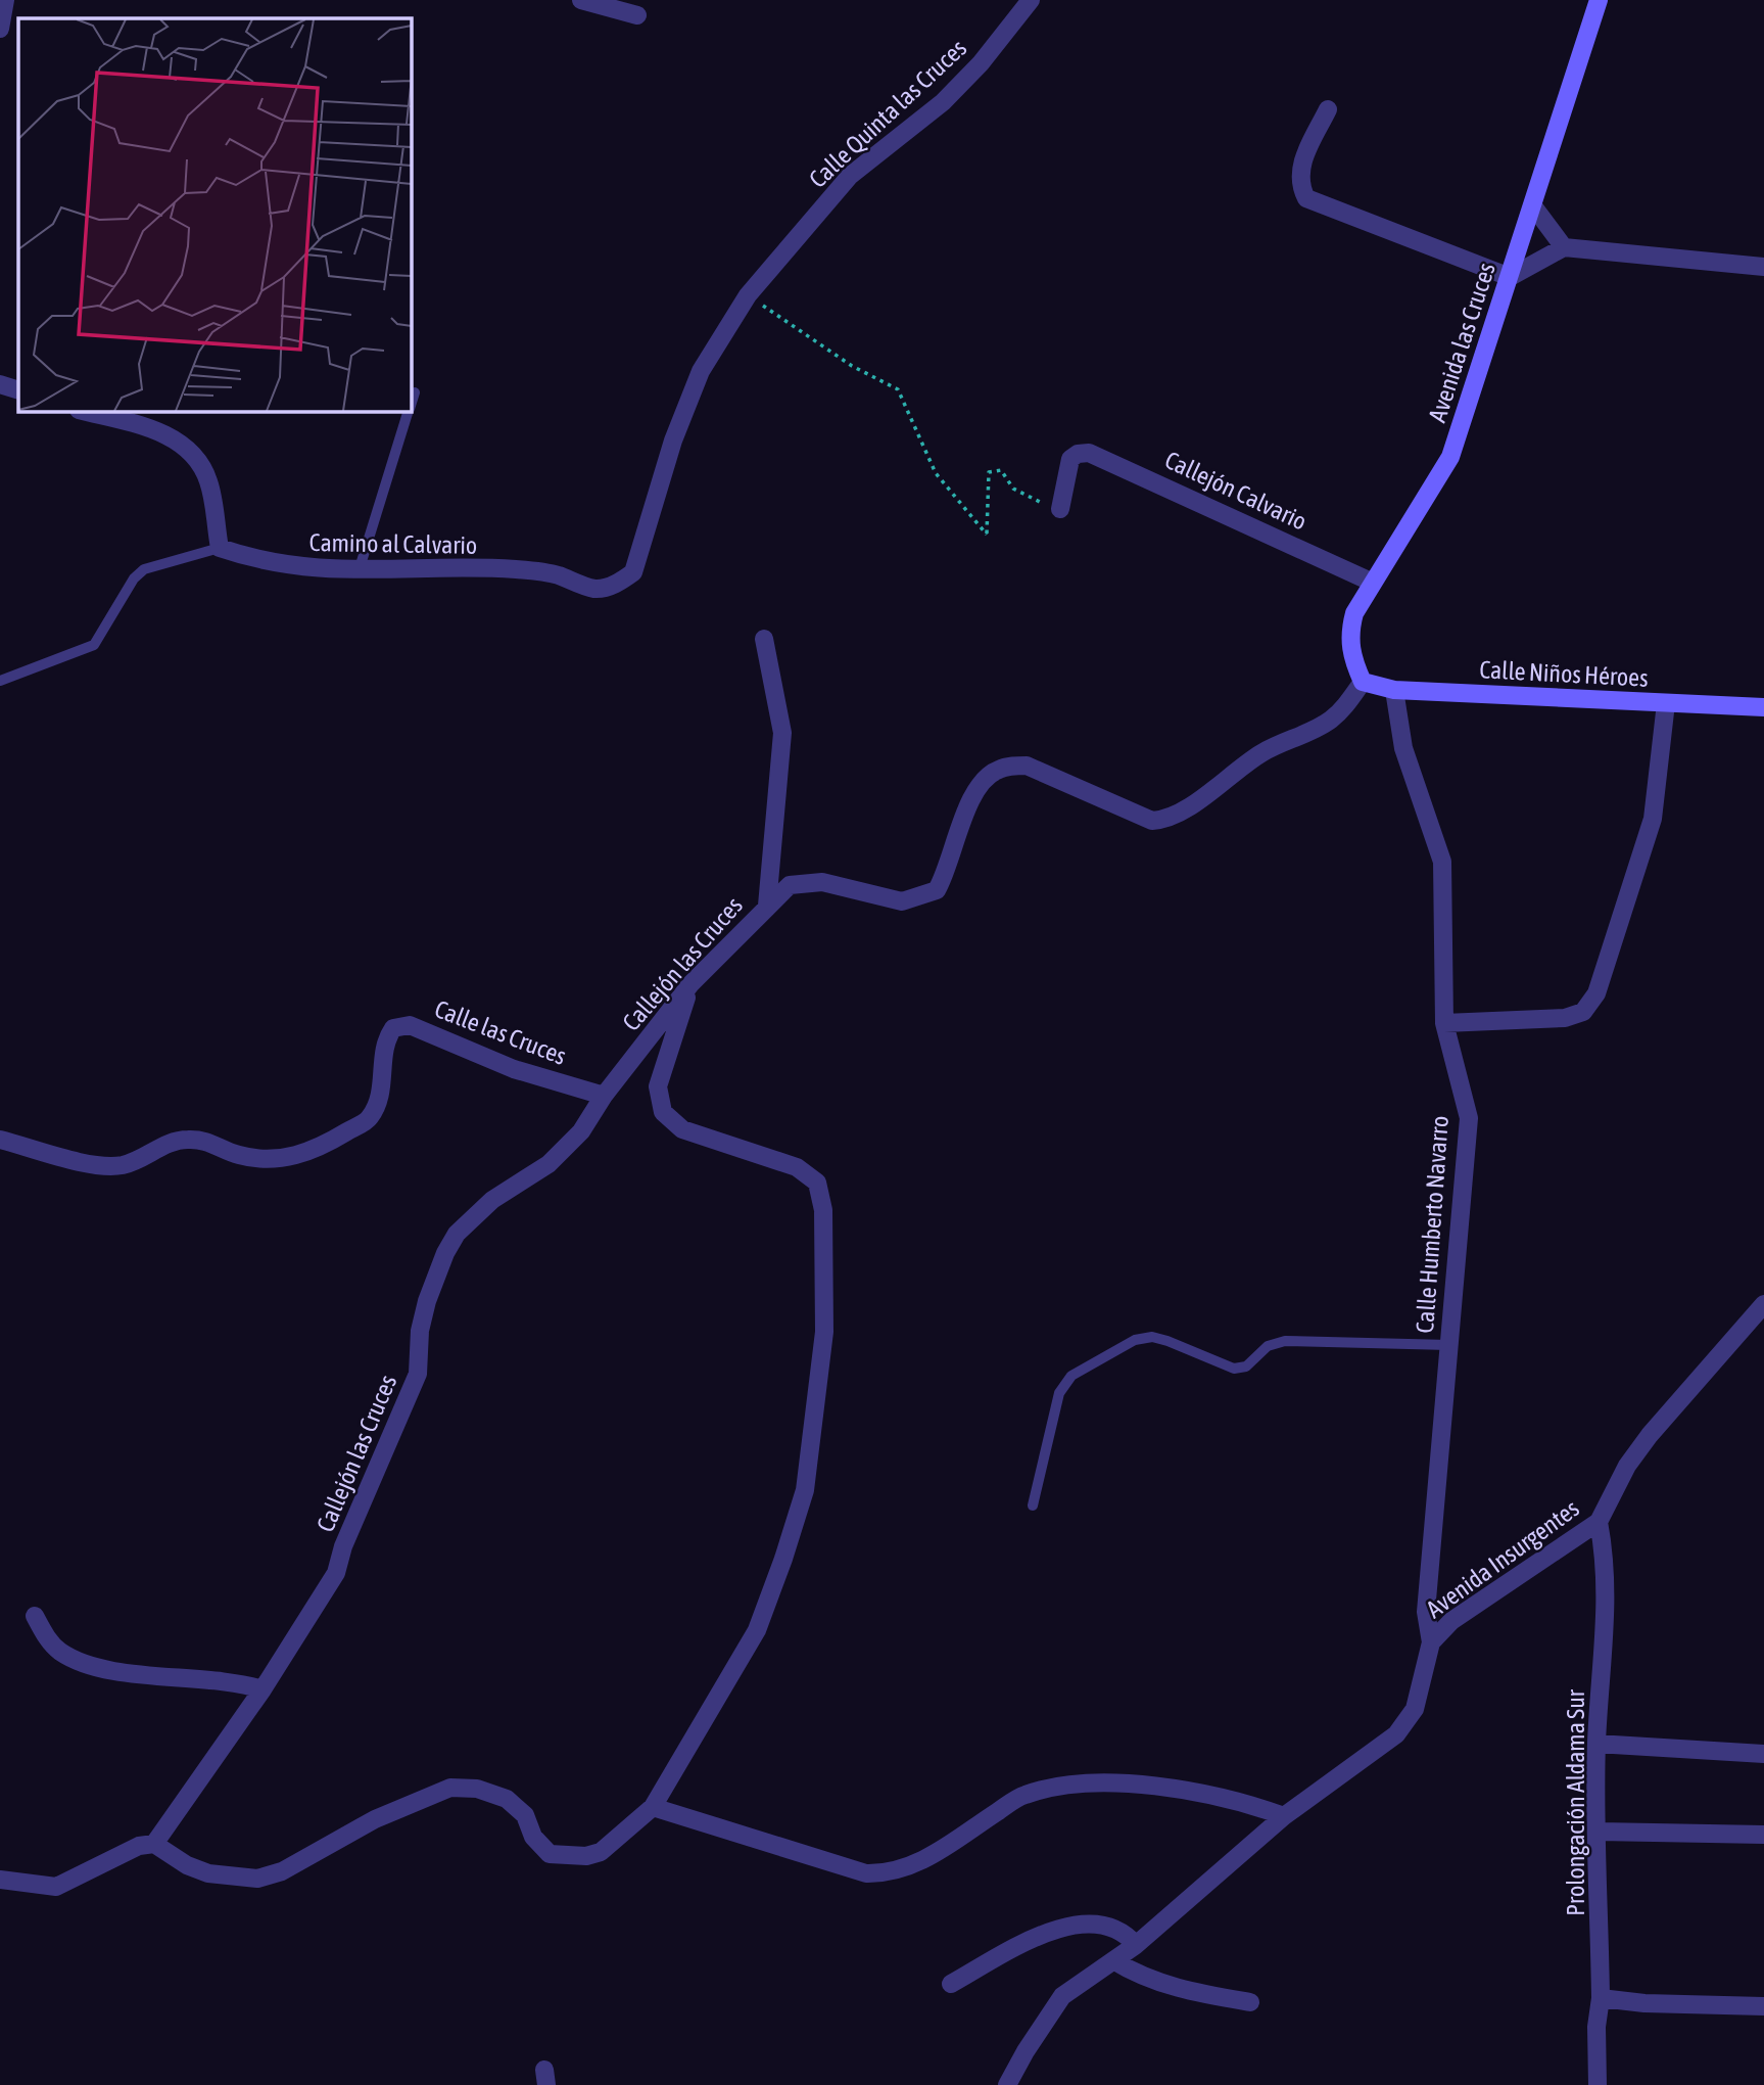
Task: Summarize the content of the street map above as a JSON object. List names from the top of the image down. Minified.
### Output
{"streets":{"street":["Calle Quinta las Cruces","Avenida las Cruces","Callejón Calvario","Camino al Calvario","Calle Niños Héroes","Callejón las Cruces","Calle las Cruces","Calle Humberto Navarro","Avenida Insurgentes","Prolongación Aldama Sur"]},"crossings":[["Calle Quinta las Cruces","Camino al Calvario"],["Avenida las Cruces","Callejón Calvario"],["Avenida las Cruces","Calle Niños Héroes"],["Avenida las Cruces","Callejón las Cruces"],["Calle Niños Héroes","Callejón las Cruces"],["Calle Niños Héroes","Calle Humberto Navarro"],["Callejón las Cruces","Calle las Cruces"],["Calle Humberto Navarro","Avenida Insurgentes"],["Avenida Insurgentes","Prolongación Aldama Sur"]]}
